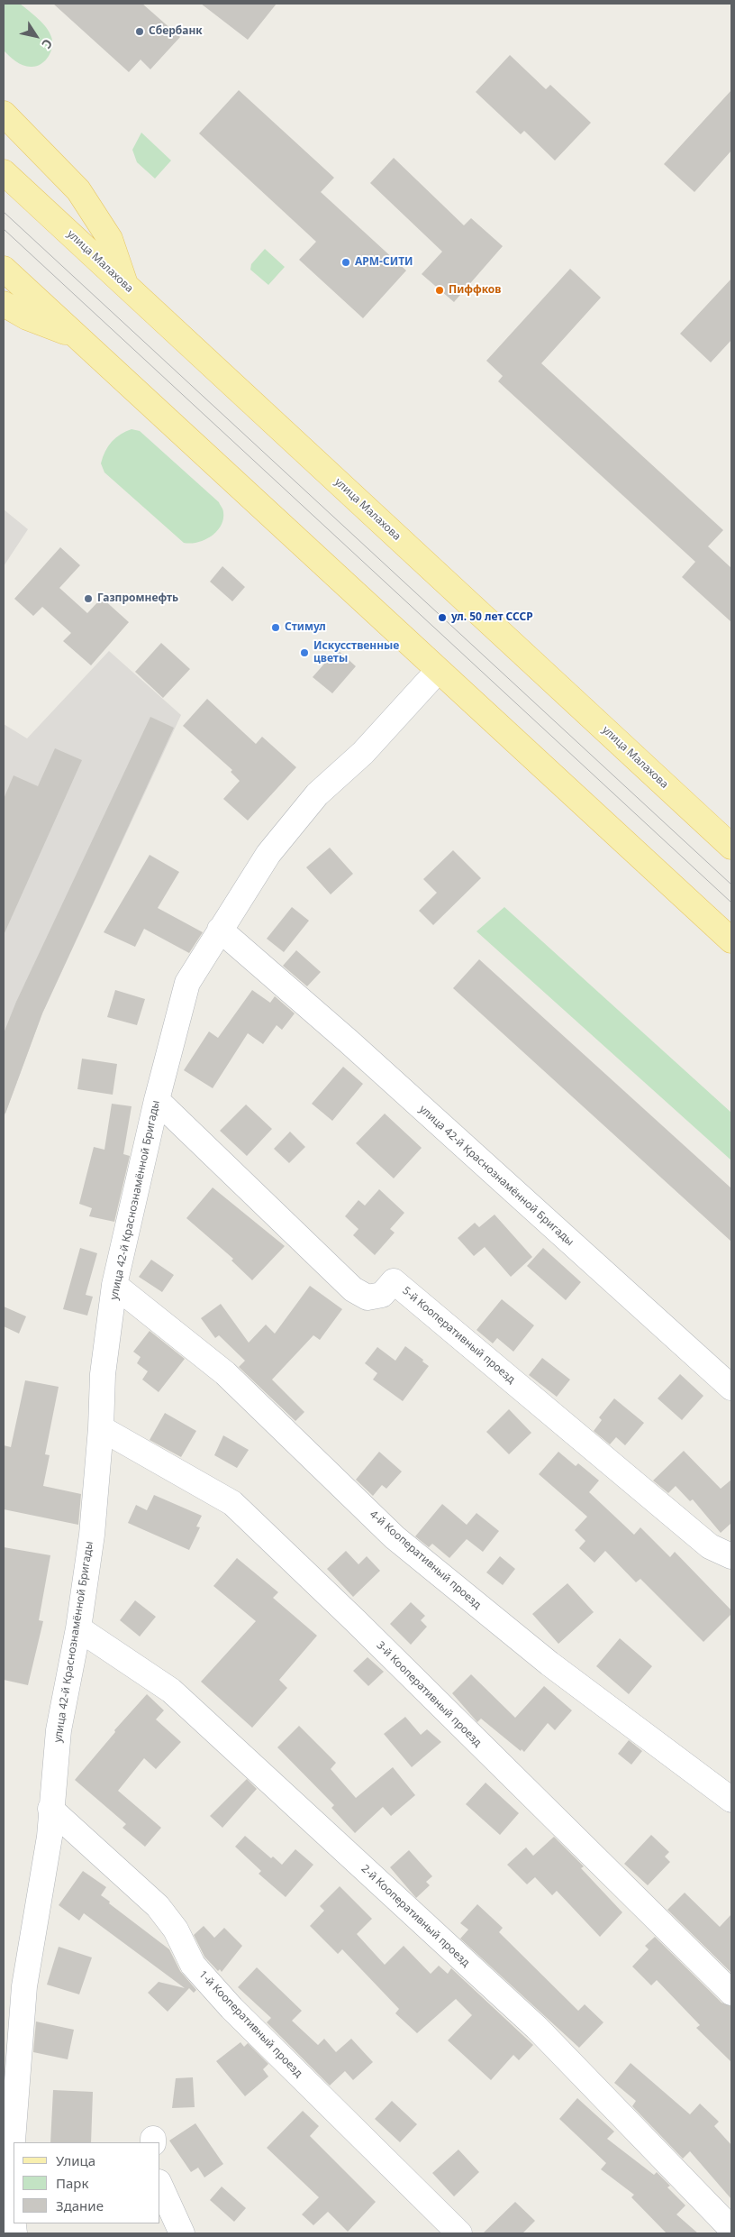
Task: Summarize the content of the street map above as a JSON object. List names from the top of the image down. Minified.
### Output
{"streets":{"main road":["улица Малахова"],"street":["улица 42-й Краснознамённой Бригады","5-й Кооперативный проезд","4-й Кооперативный проезд","3-й Кооперативный проезд","2-й Кооперативный проезд","1-й Кооперативный проезд"]},"crossings":[["улица 42-й Краснознамённой Бригады","5-й Кооперативный проезд"],["улица 42-й Краснознамённой Бригады","4-й Кооперативный проезд"],["улица 42-й Краснознамённой Бригады","3-й Кооперативный проезд"],["улица 42-й Краснознамённой Бригады","2-й Кооперативный проезд"],["улица 42-й Краснознамённой Бригады","1-й Кооперативный проезд"]],"places":["Сбербанк","АРМ-СИТИ","Пиффков","Газпромнефть","ул. 50 лет СССР","Стимул","Искусственные цветы"],"legend":["Улица","Парк","Здание"],"north":"bottom right"}
